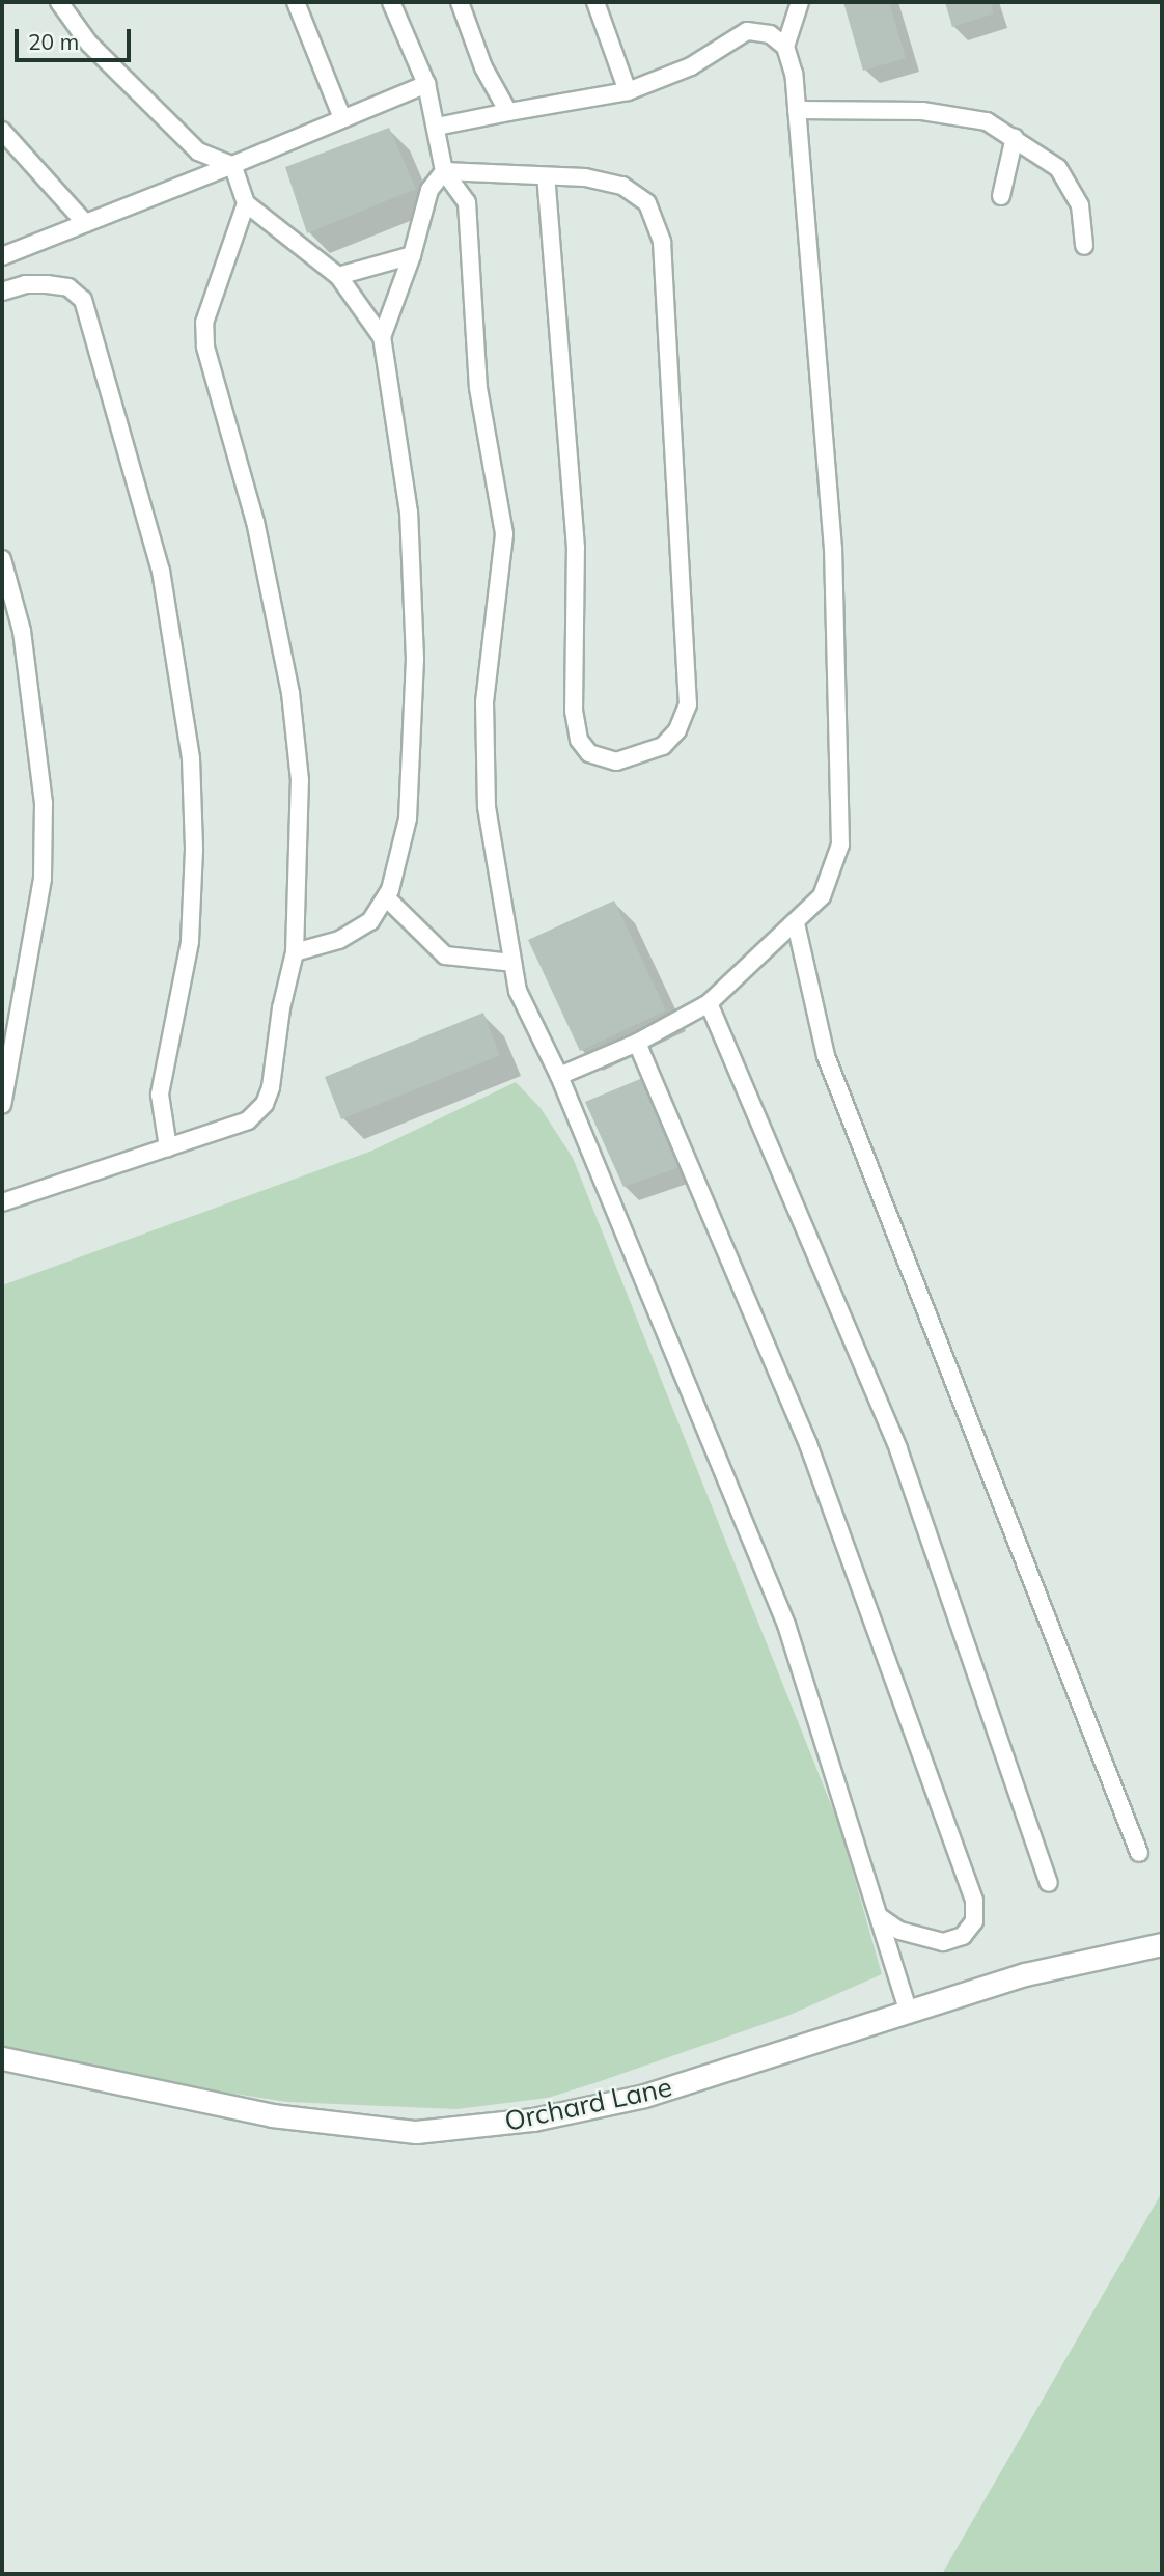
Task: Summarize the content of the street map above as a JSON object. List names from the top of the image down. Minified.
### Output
{"streets":{"street":["Orchard Lane"]},"scale_bar":"20 m"}
